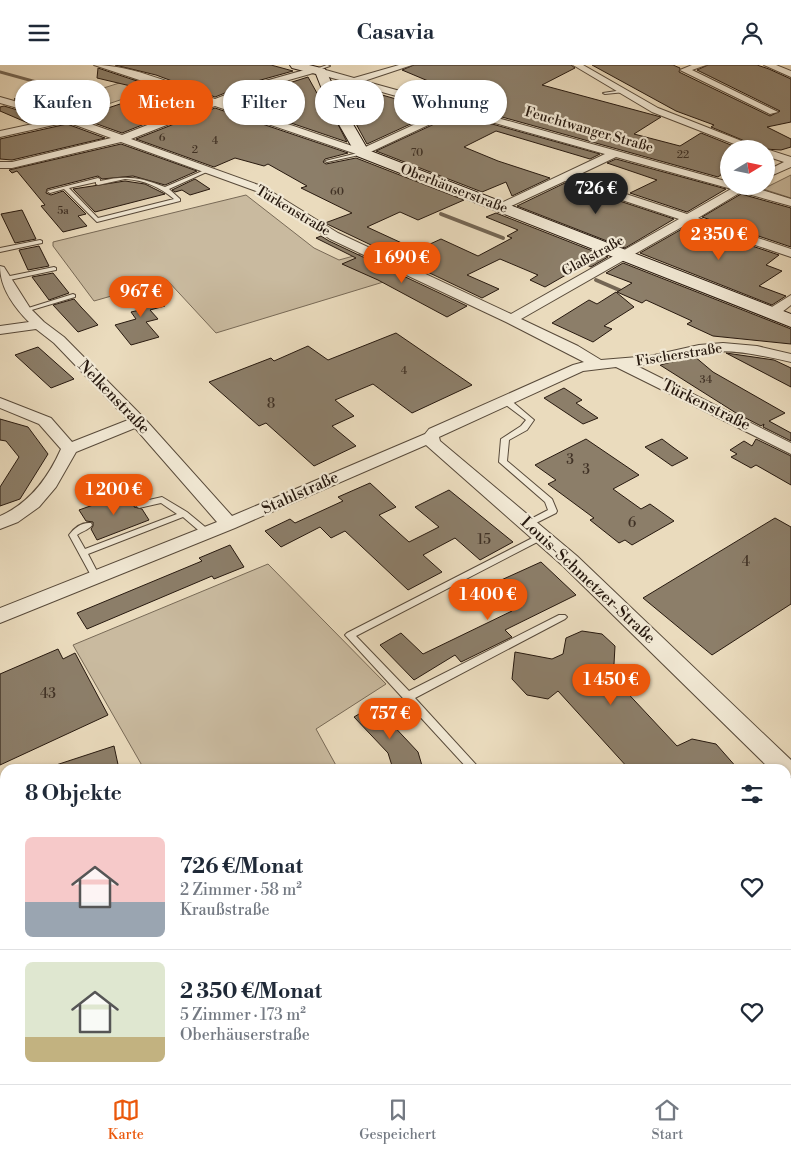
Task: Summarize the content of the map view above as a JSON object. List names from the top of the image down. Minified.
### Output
{"streets":{"street":["Feuchtwanger Straße","Oberhäuserstraße","Türkenstraße","Glaßstraße","Fischerstraße","Nelkenstraße","Stahlstraße","Louis-Schmetzer-Straße"]},"crossings":[["Oberhäuserstraße","Glaßstraße"],["Türkenstraße","Glaßstraße"],["Türkenstraße","Fischerstraße"],["Türkenstraße","Stahlstraße"],["Fischerstraße","Stahlstraße"],["Nelkenstraße","Stahlstraße"],["Stahlstraße","Louis-Schmetzer-Straße"]],"house_numbers":["6","4","2","70","22","60","5a","4","34","8","3","3","6","15","4","43"],"north":"right","page":{"header":"Casavia","chip":["Kaufen","Mieten","Filter","Neu","Wohnung"],"price":["726 €","2 350 €","1 690 €","967 €","1 200 €","1 400 €","1 450 €","757 €"],"heading":"8 Objekte","list":[{"name":"726 €/Monat","note":"2 Zimmer · 58 m² · Kraußstraße"},{"name":"2 350 €/Monat","note":"5 Zimmer · 173 m² · Oberhäuserstraße"}],"tabs":["Karte","Gespeichert","Start"]}}
